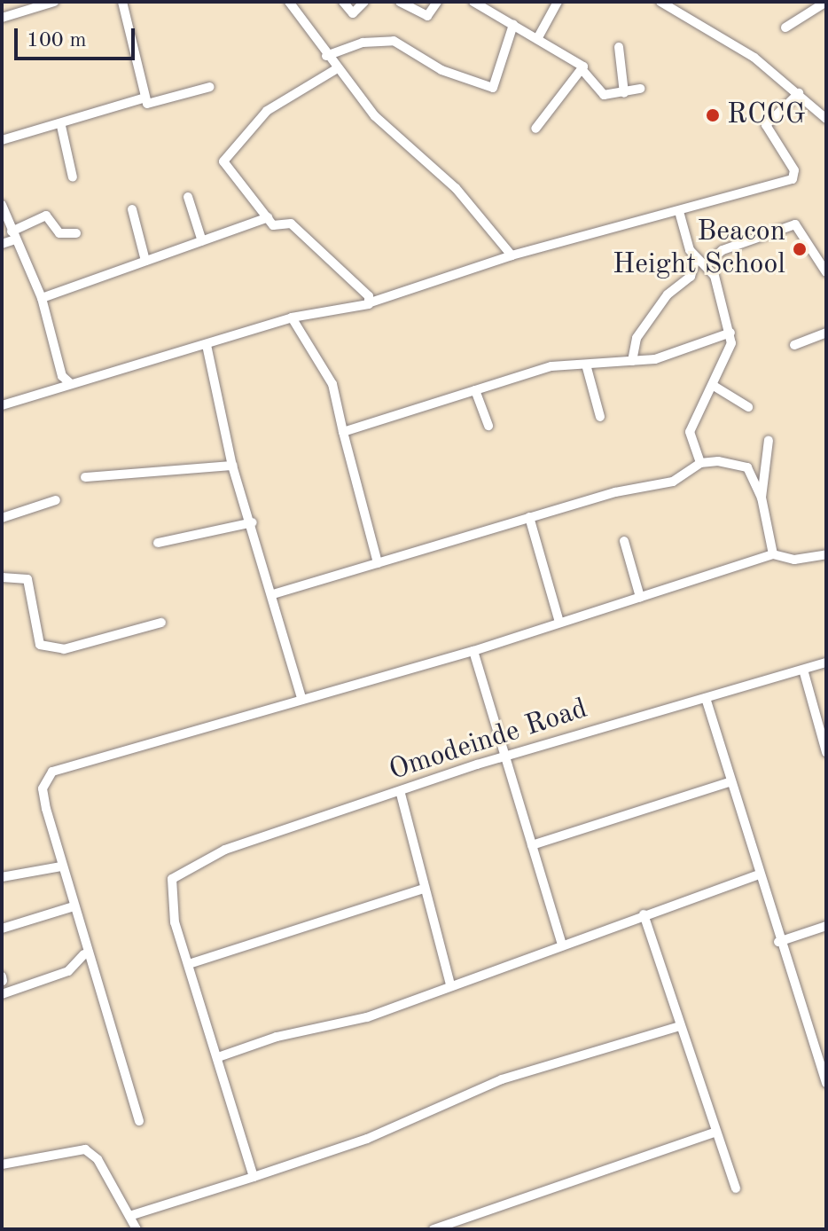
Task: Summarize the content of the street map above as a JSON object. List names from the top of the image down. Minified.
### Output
{"streets":{"street":["Omodeinde Road"]},"places":["RCCG","Beacon Height School"],"scale_bar":"100 m"}
